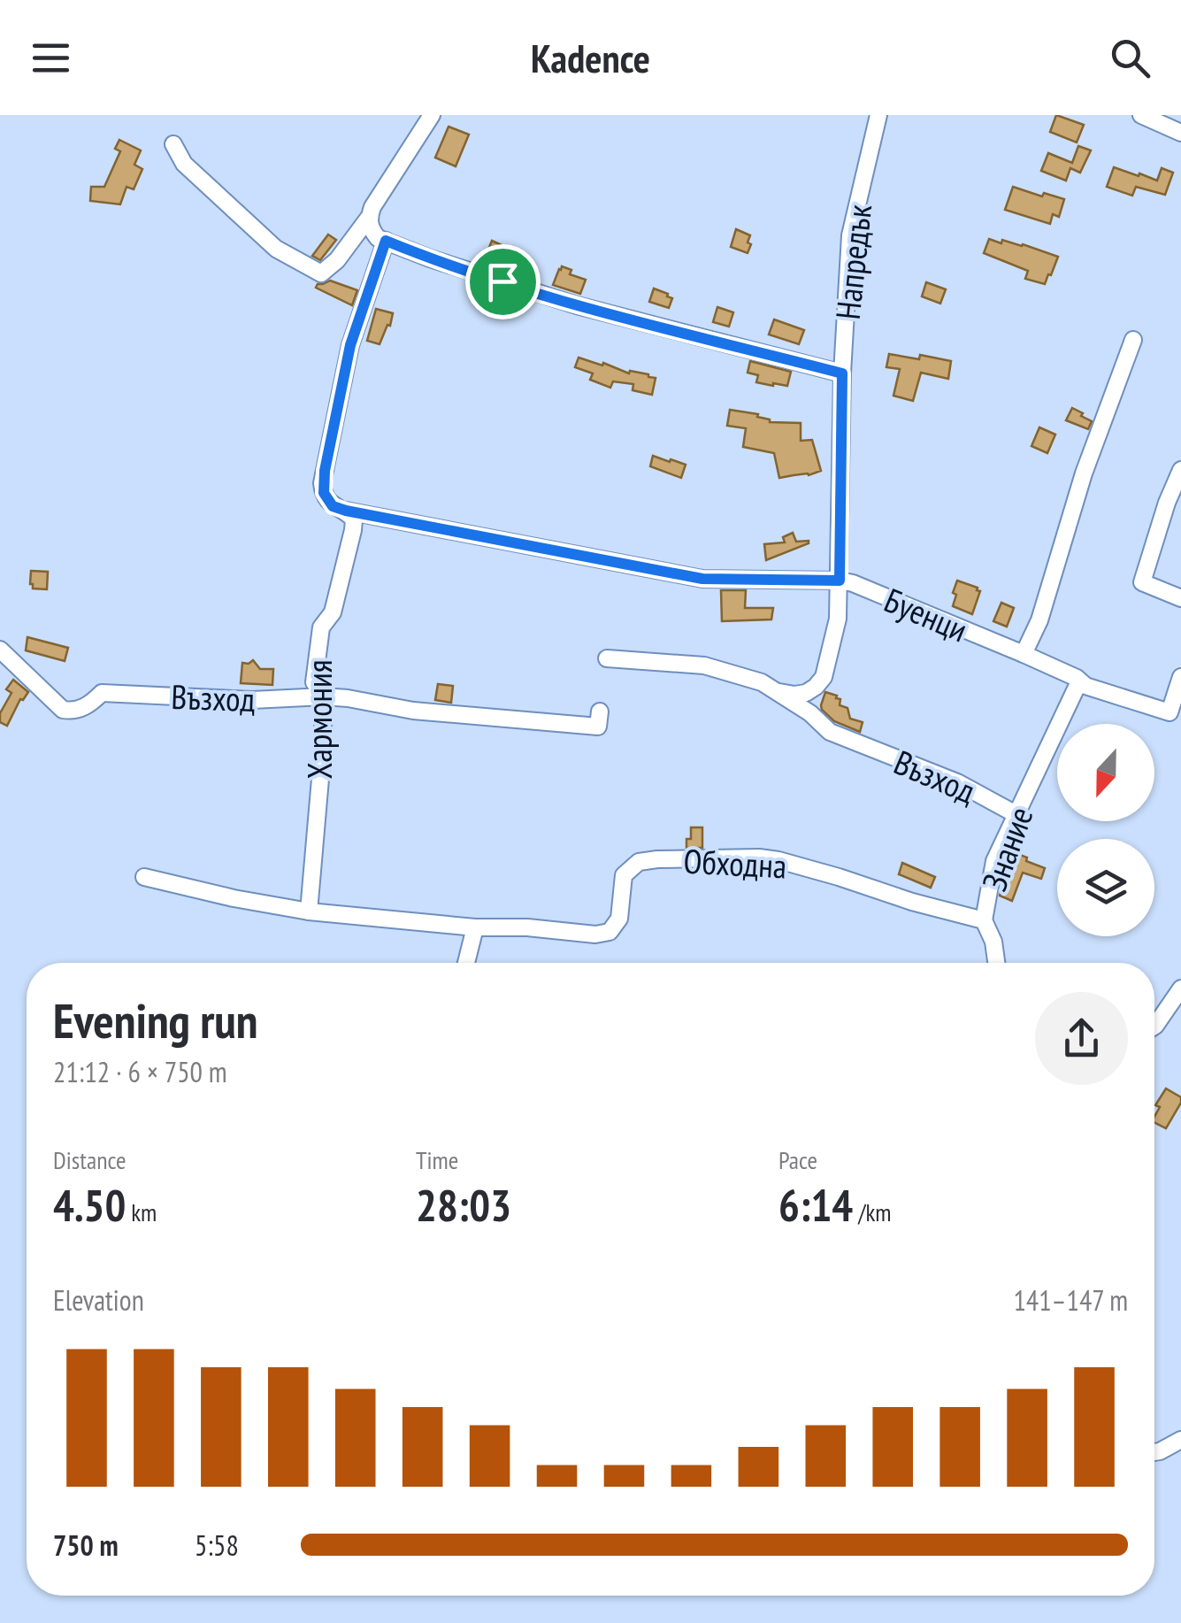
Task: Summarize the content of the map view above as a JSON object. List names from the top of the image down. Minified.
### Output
{"streets":{"street":["Напредък","Буенци","Възход","Хармония","Знание","Обходна"]},"crossings":[["Напредък","Буенци"],["Напредък","Възход"],["Буенци","Хармония"],["Буенци","Знание"],["Възход","Хармония"],["Възход","Знание"],["Знание","Обходна"]],"north":"bottom","page":{"header":"Kadence","heading":["Evening run","21:12 · 6 × 750 m"],"stats":[["Distance","4.50 km"],["Time","28:03"],["Pace","6:14 /km"]],"chart":["Elevation","141–147 m"],"list":[{"name":"750 m","note":"5:58"}]}}
